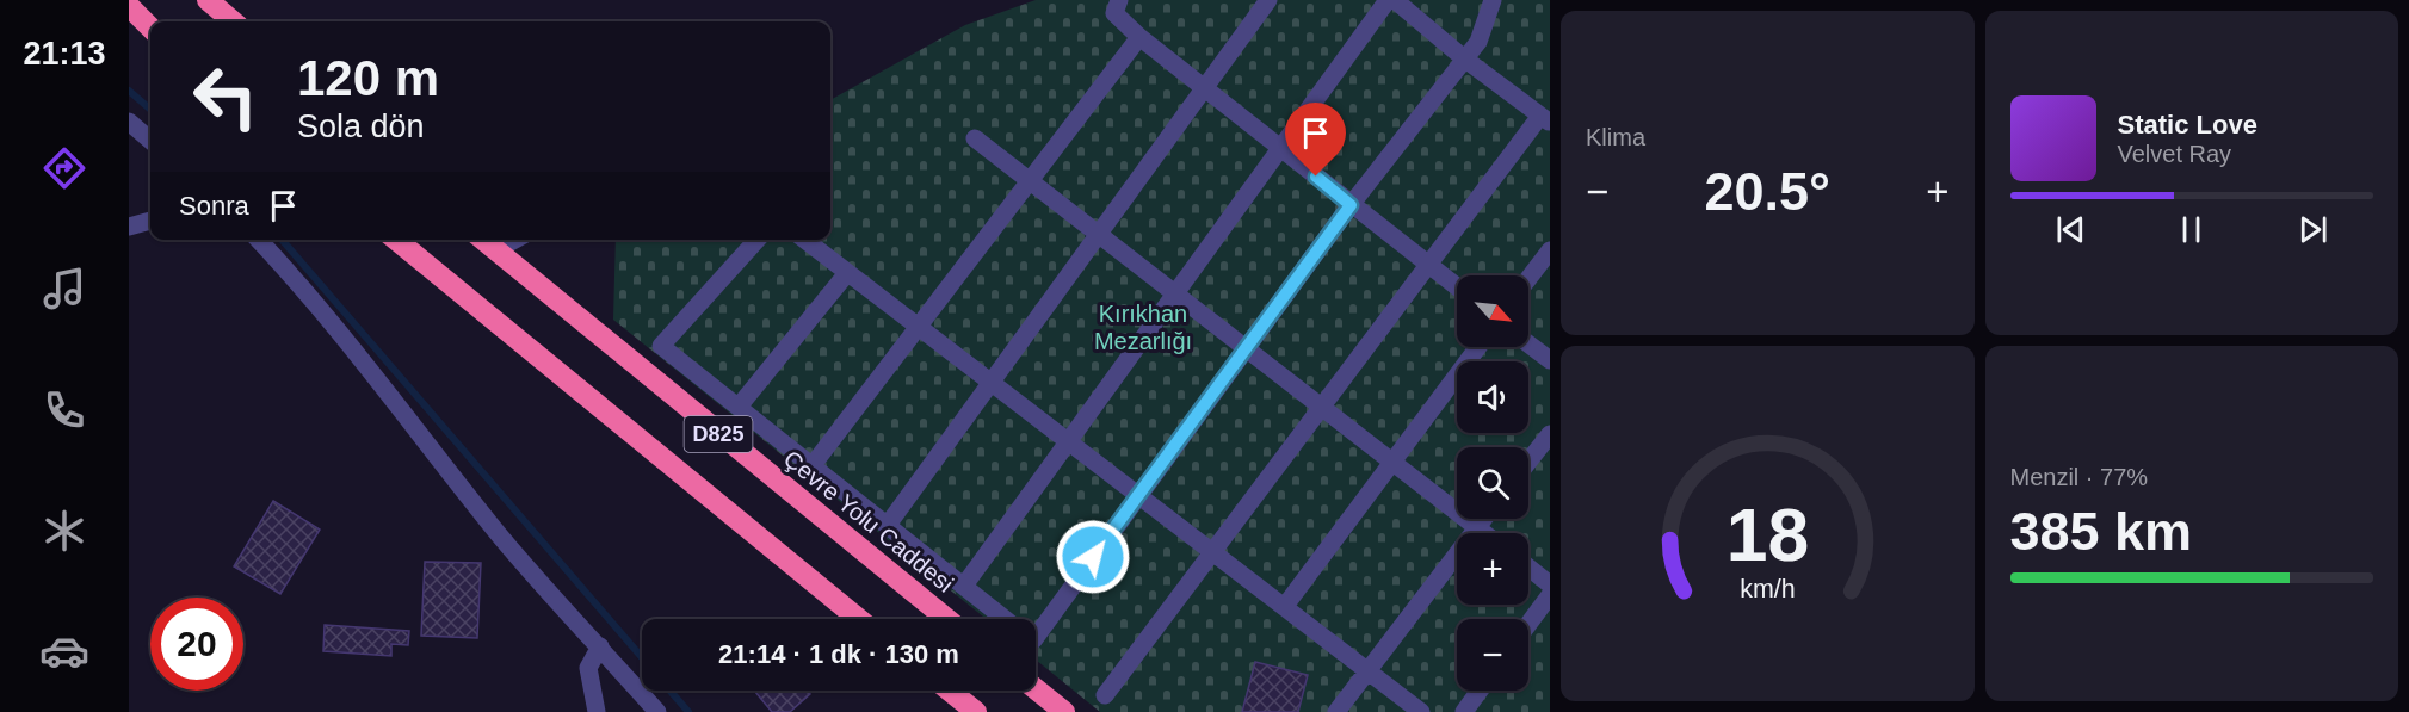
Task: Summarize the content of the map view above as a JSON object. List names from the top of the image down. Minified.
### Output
{"streets":{"highway":["D825","Çevre Yolu Caddesi"]},"parks":["Kırıkhan Mezarlığı"],"north":"bottom right","page":{"tabs":"21:13","tile":["Klima",["Menzil · 77%","385 km"]],"turn":["120 m","Sola dön"],"song":["Static Love","Velvet Ray"],"heat":["−","20.5°","+"],"then":"Sonra","map_buttons":["+","−"],"limit":"20","trip":"21:14 · 1 dk · 130 m","gauge":["18","km/h"]}}
